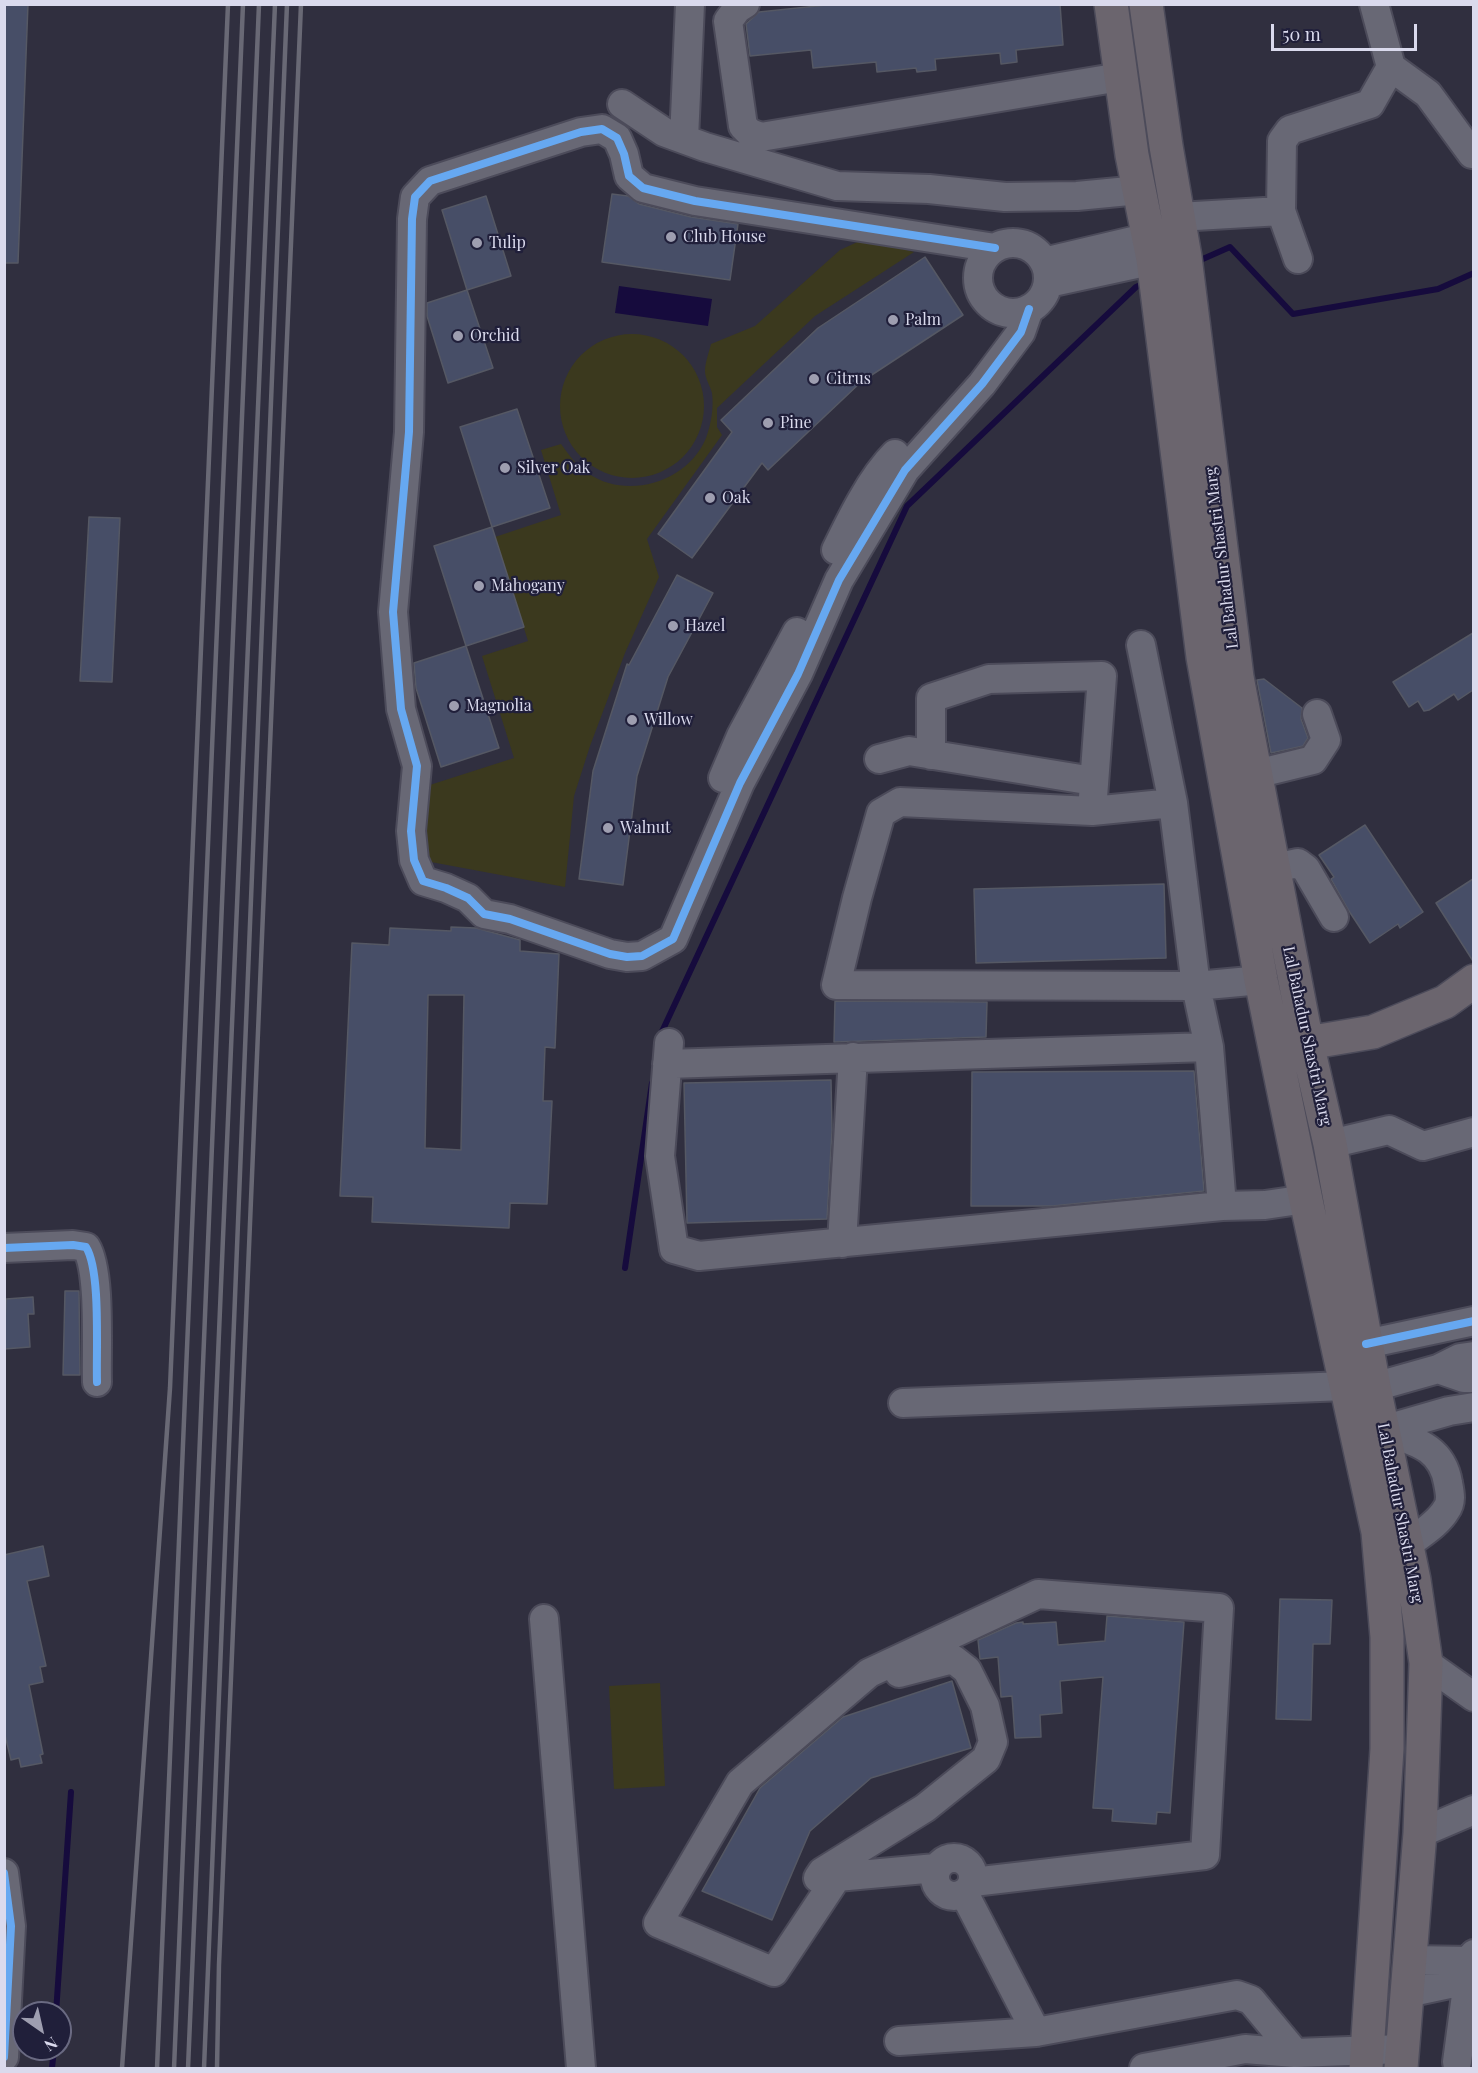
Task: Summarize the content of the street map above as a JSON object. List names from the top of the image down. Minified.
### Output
{"streets":{"main road":["Lal Bahadur Shastri Marg"]},"places":["Club House","Tulip","Palm","Orchid","Citrus","Pine","Silver Oak","Oak","Mahogany","Hazel","Magnolia","Willow","Walnut"],"scale_bar":"50 m","north":"bottom right"}
